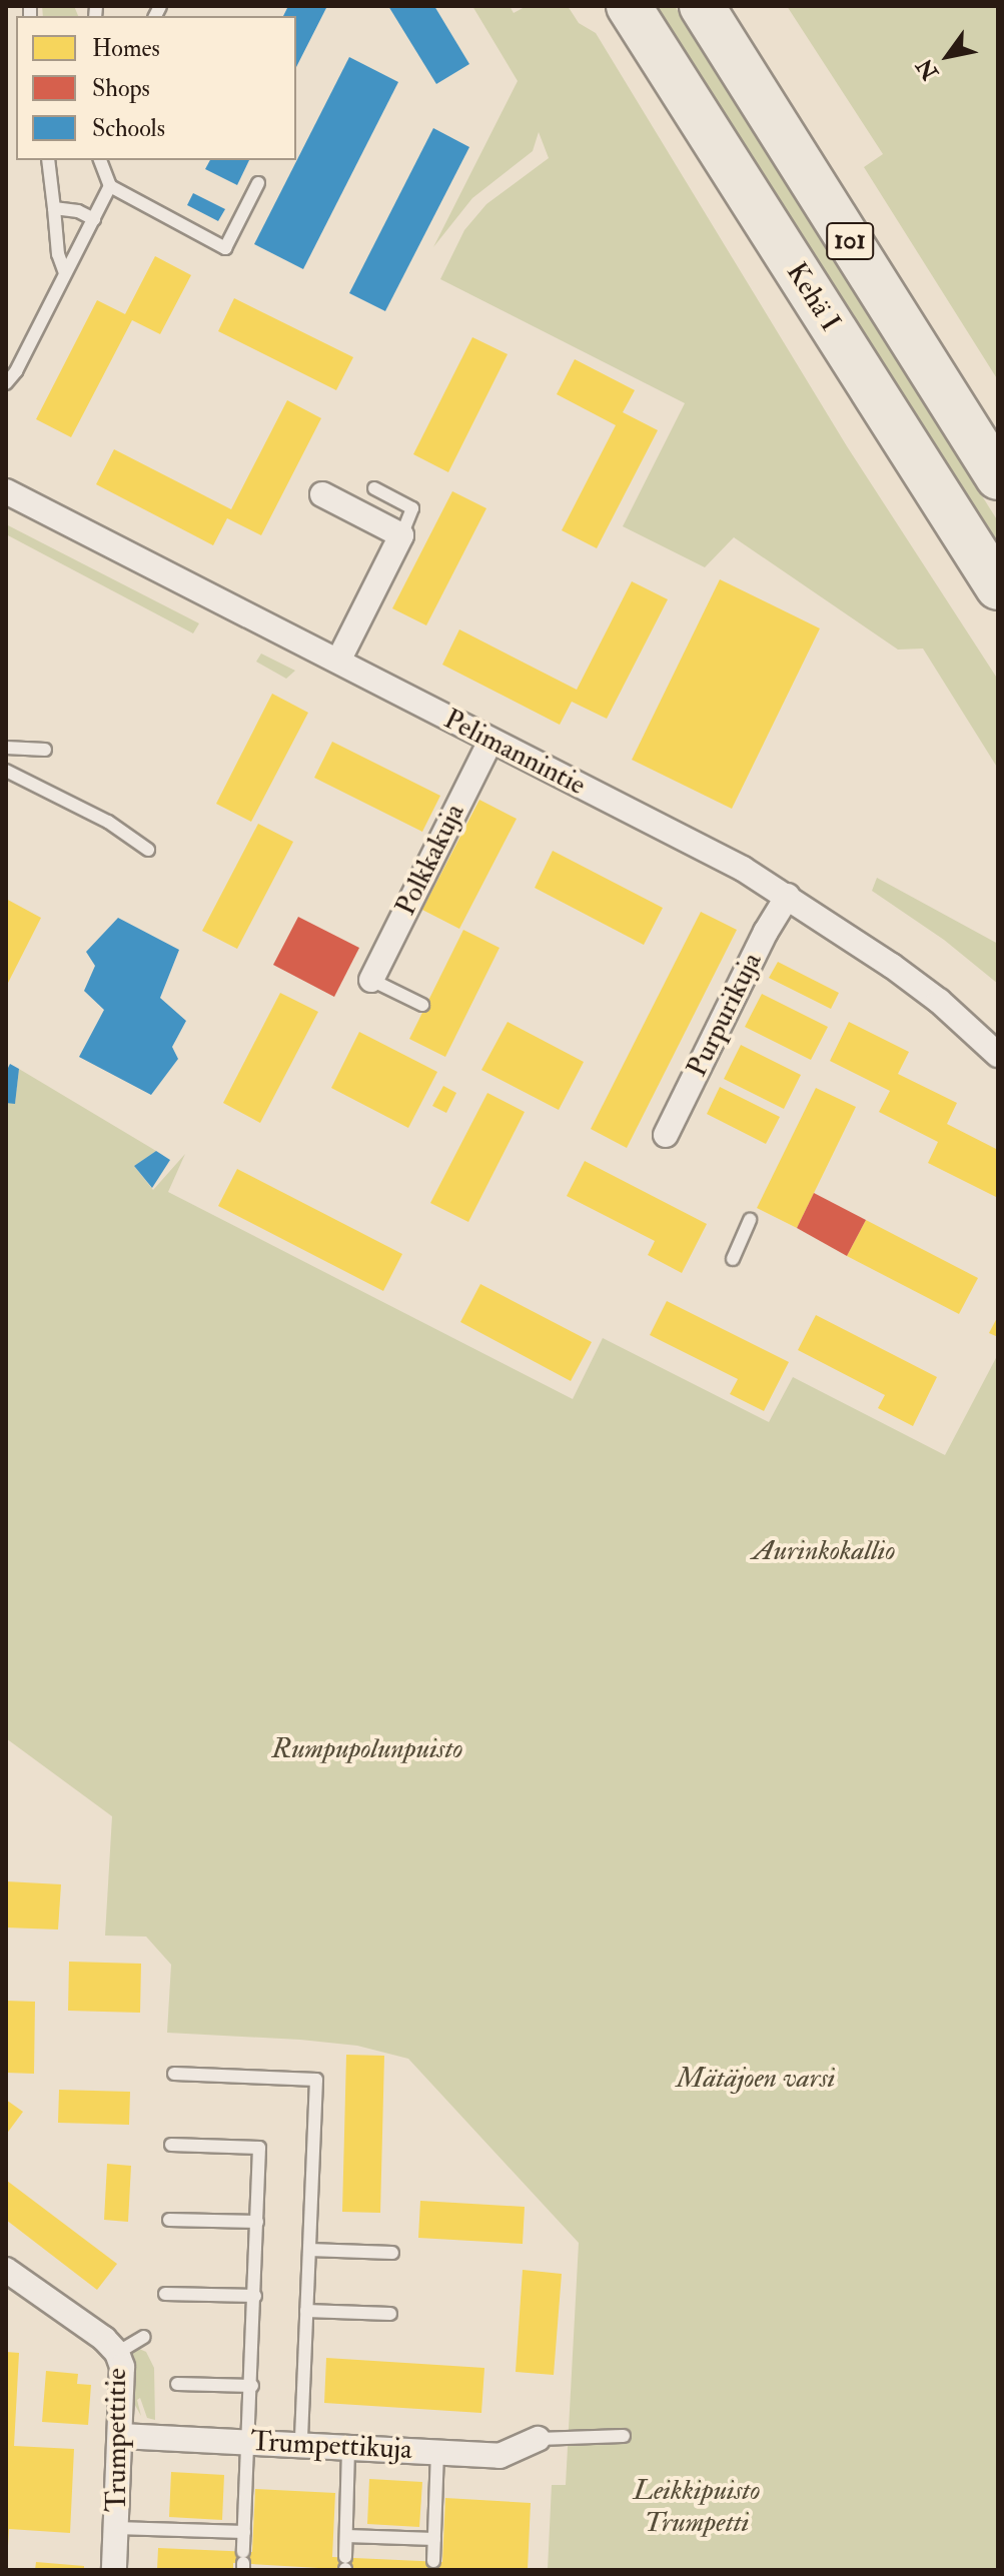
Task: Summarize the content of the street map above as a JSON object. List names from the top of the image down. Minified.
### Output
{"streets":{"highway":["101","Kehä I"],"street":["Pelimannintie","Polkkakuja","Purpurikuja","Trumpettitie","Trumpettikuja"]},"crossings":[["Pelimannintie","Polkkakuja"],["Pelimannintie","Purpurikuja"],["Trumpettitie","Trumpettikuja"]],"parks":["Aurinkokallio","Rumpupolunpuisto","Mätäjoen varsi","Leikkipuisto Trumpetti"],"legend":["Homes","Shops","Schools"],"north":"bottom left"}
